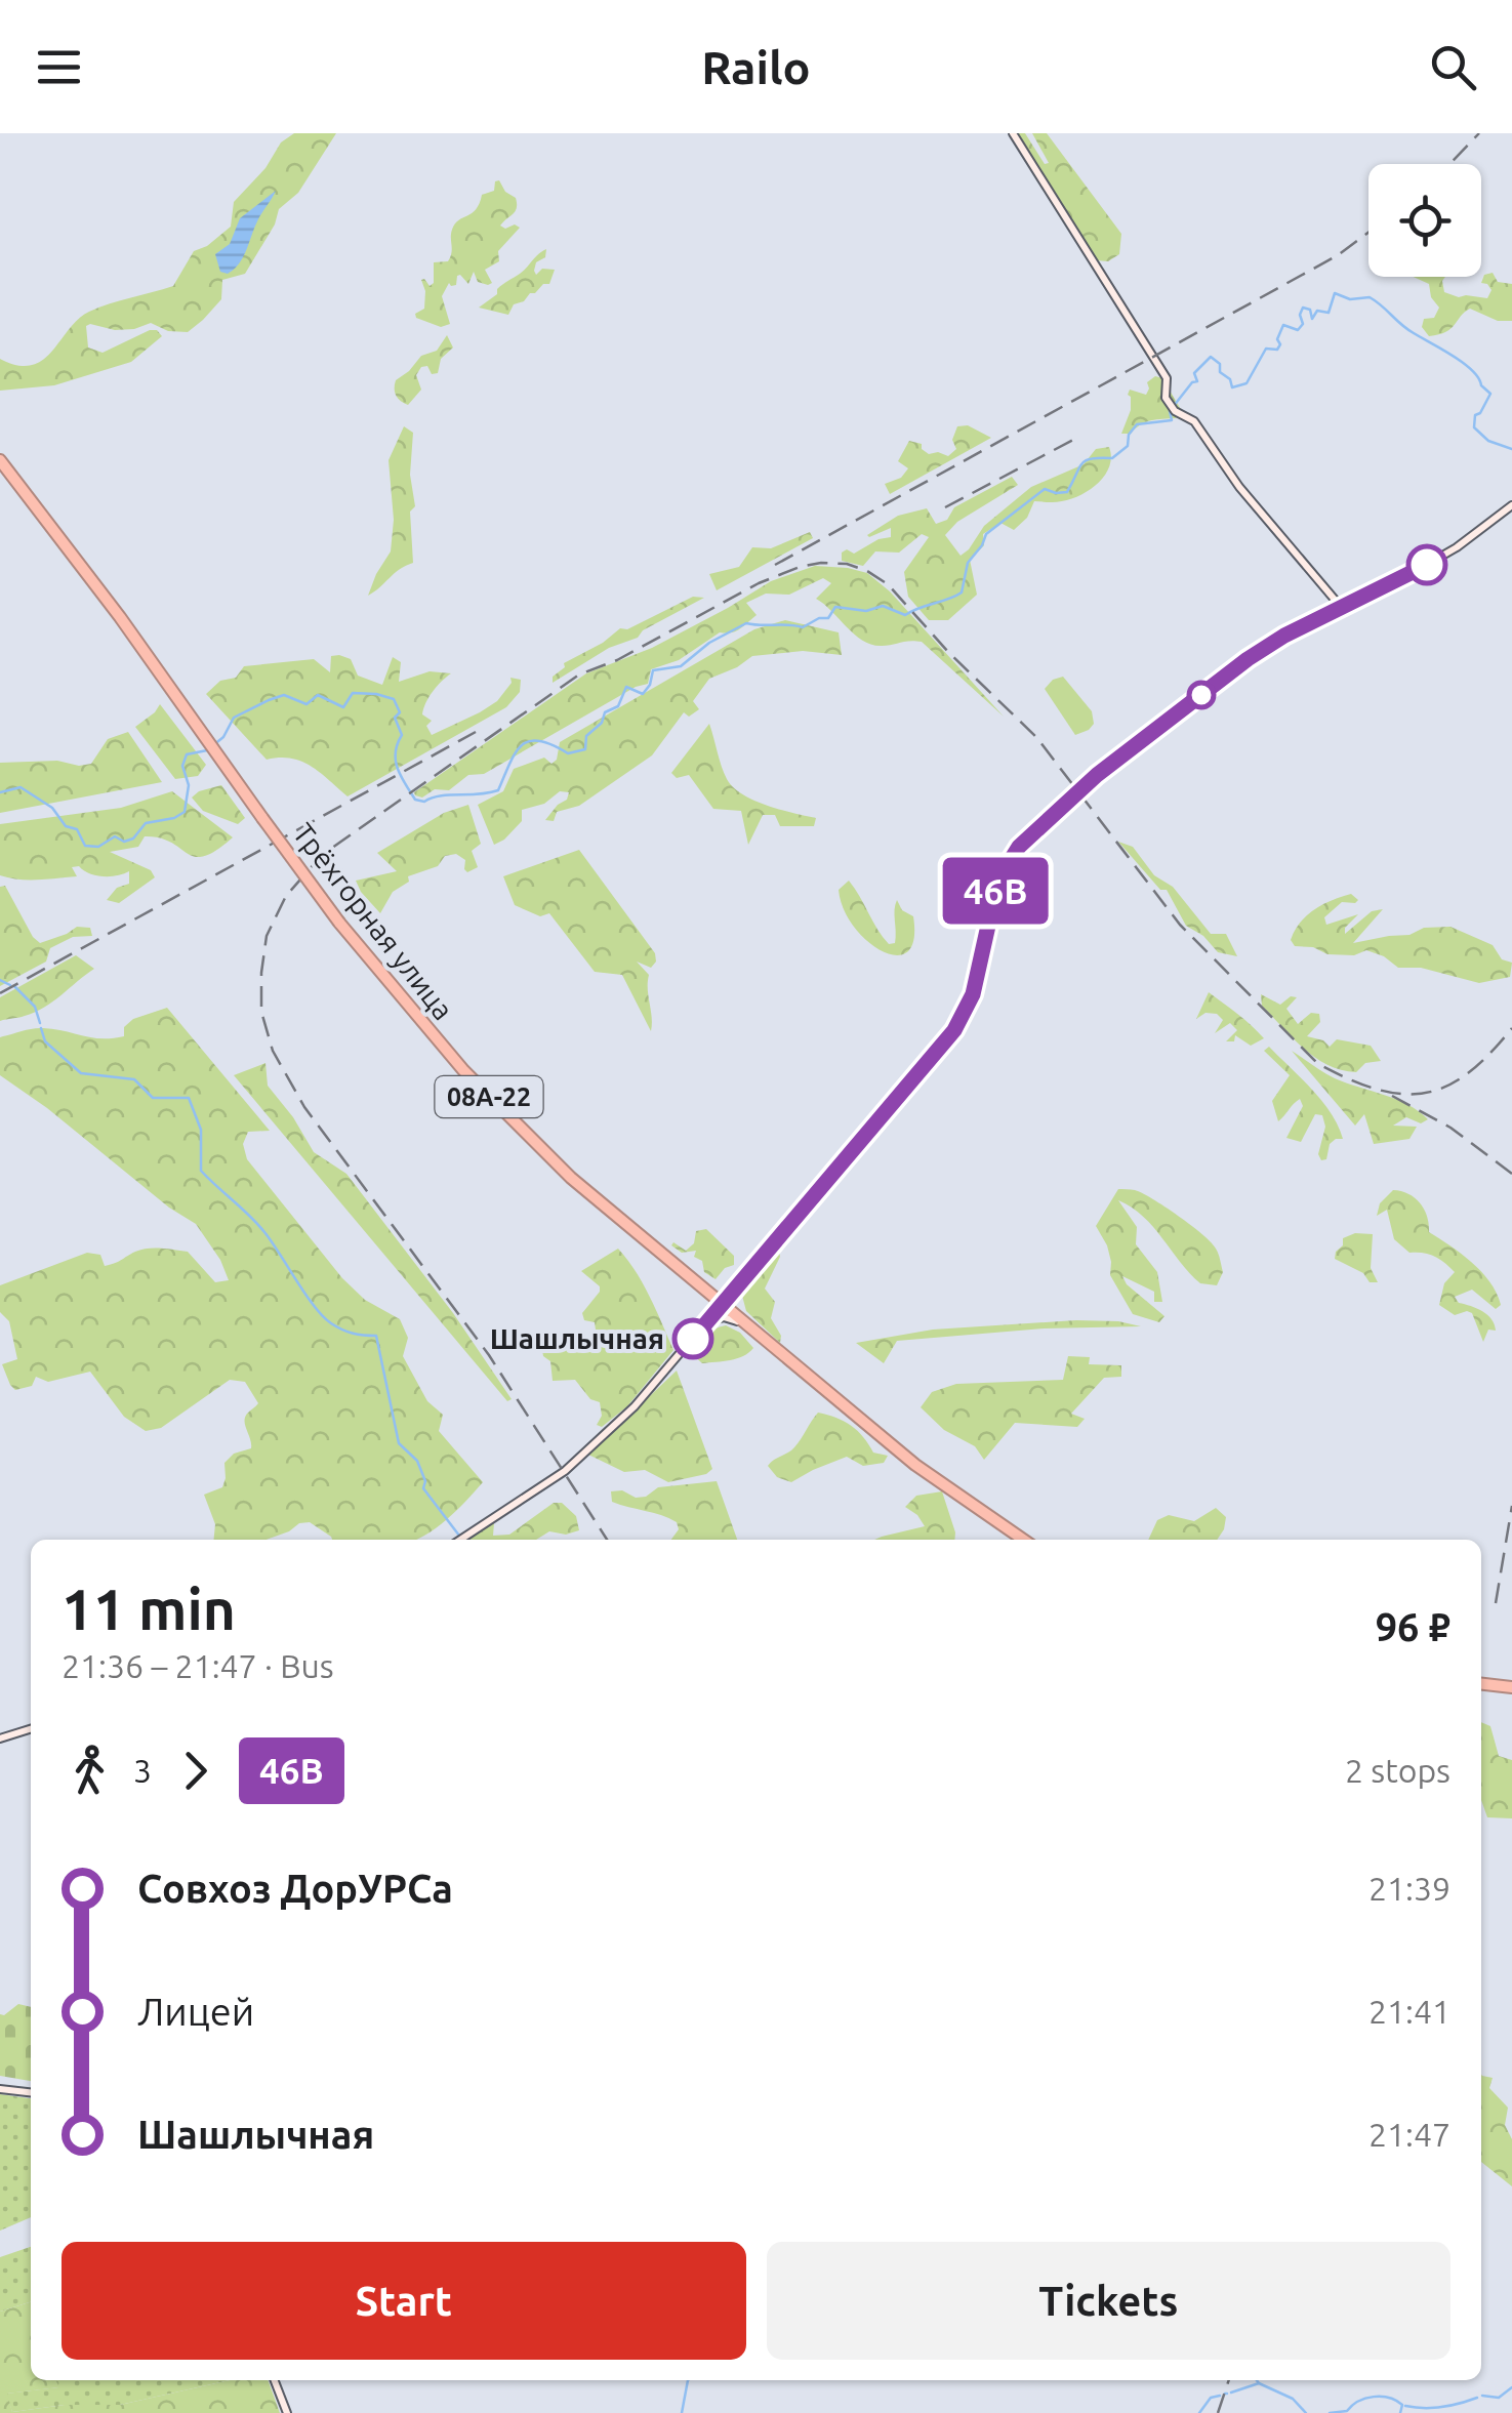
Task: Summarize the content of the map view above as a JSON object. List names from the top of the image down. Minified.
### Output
{"streets":{"highway":["Трёхгорная улица","08А-22"]},"places":["Шашлычная"],"lines":["bus line 46В"],"page":{"header":"Railo","on_map":"46В","heading":["11 min","21:36 – 21:47 · Bus","96 ₽"],"legs":["3","46В","2 stops"],"list":[{"name":"Совхоз ДорУPCа","value":"21:39"},{"name":"Лицей","value":"21:41"},{"name":"Шашлычная","value":"21:47"}],"buttons":["Start","Tickets"]}}
